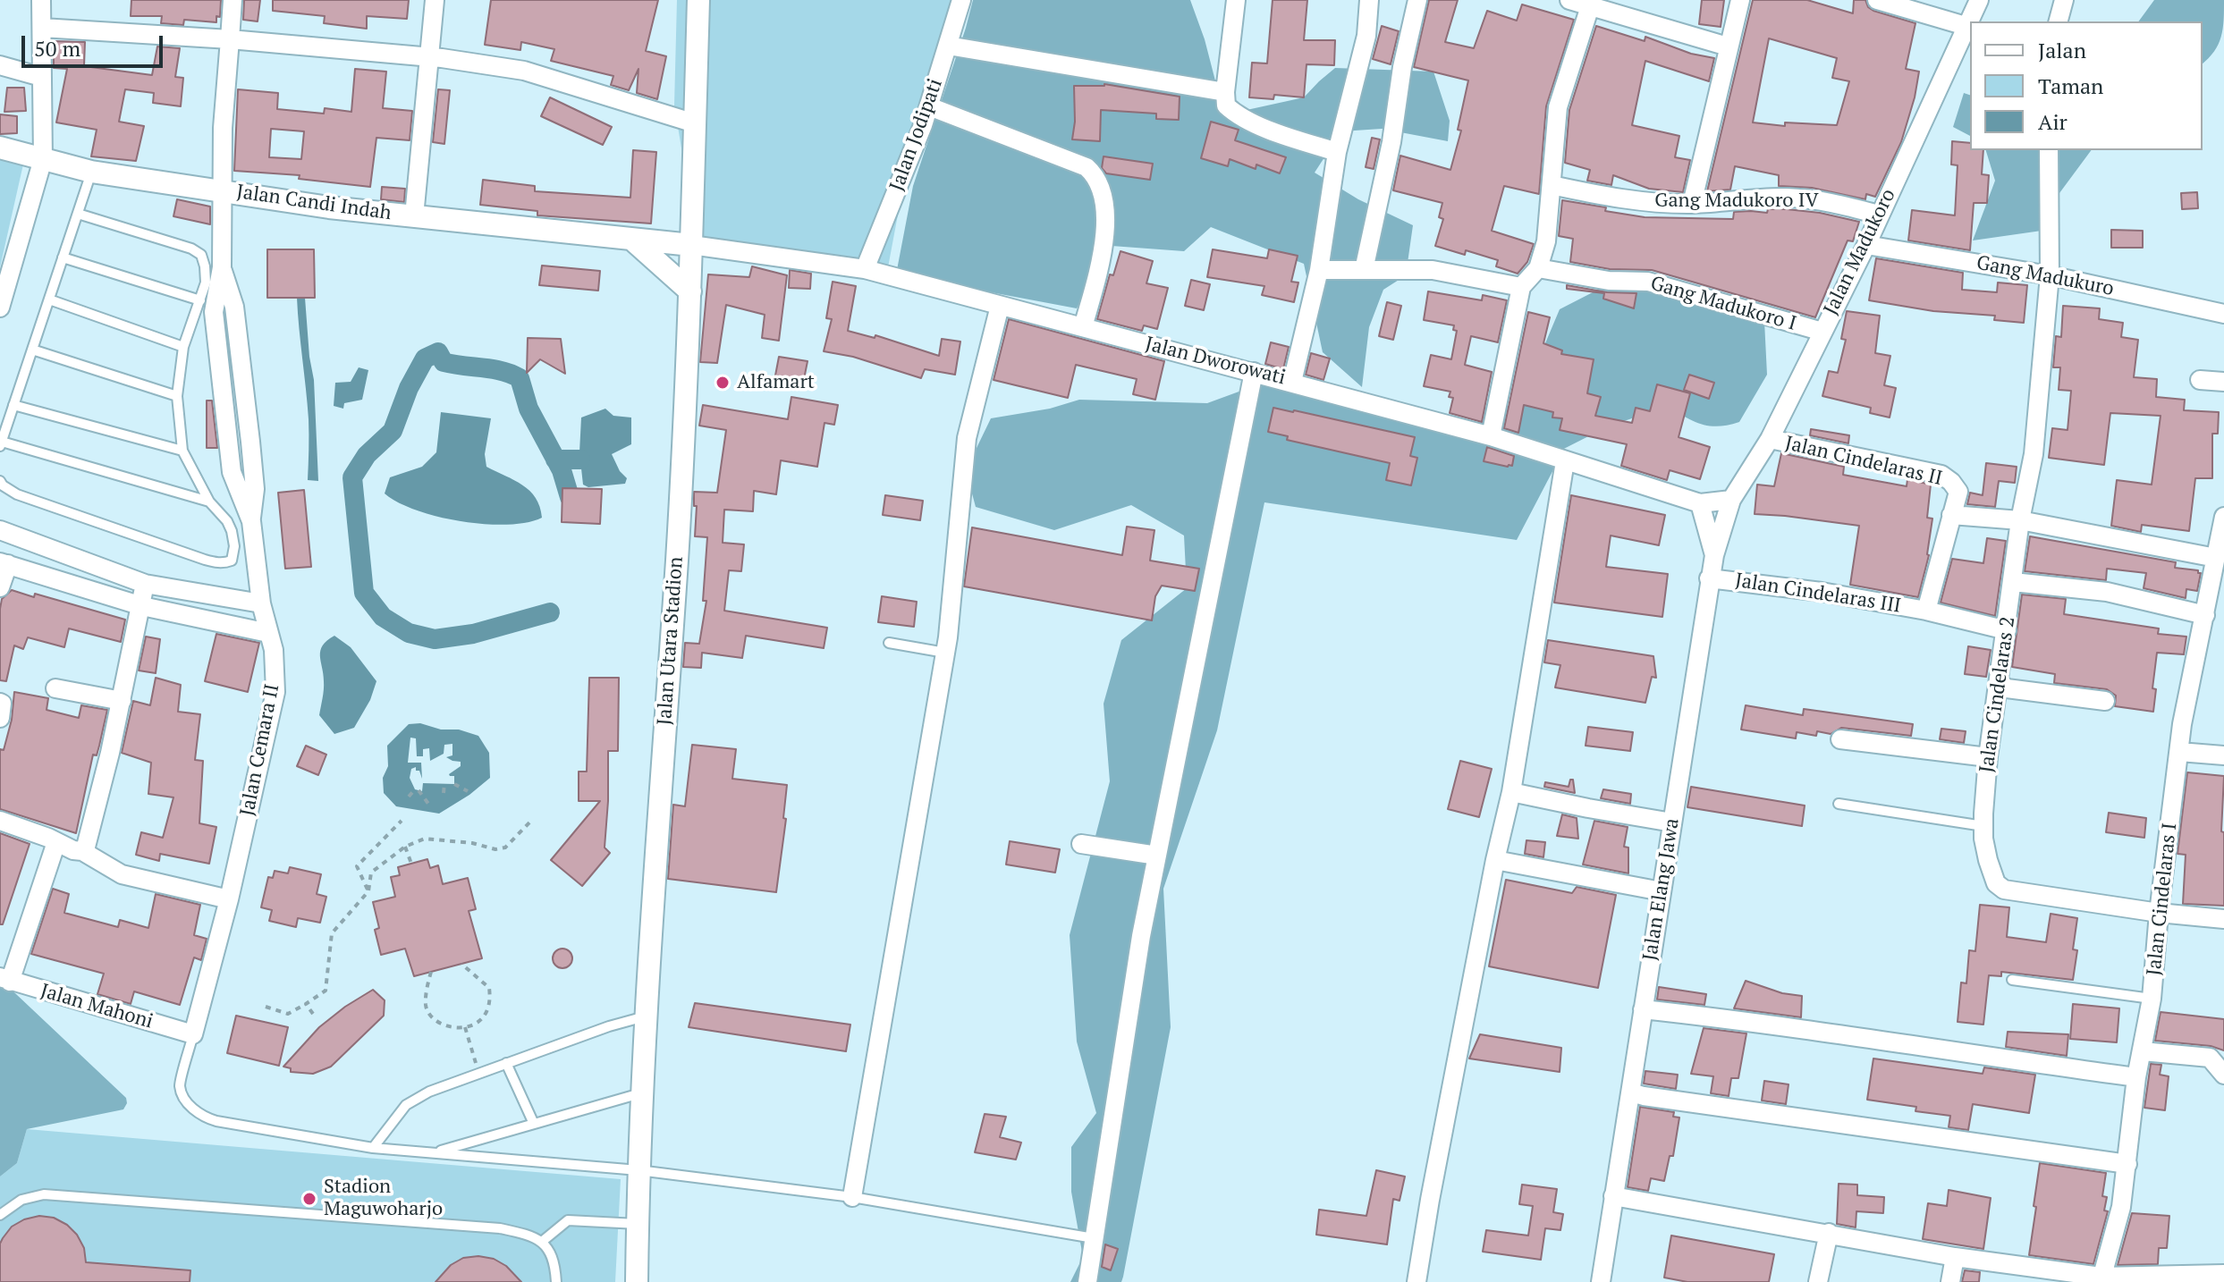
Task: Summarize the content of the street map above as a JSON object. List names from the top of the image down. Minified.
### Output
{"streets":{"street":["Jalan Jodipati","Gang Madukoro IV","Jalan Candi Indah","Jalan Madukoro","Gang Madukuro","Gang Madukoro I","Jalan Dworowati","Jalan Cindelaras II","Jalan Cindelaras III","Jalan Utara Stadion","Jalan Cindelaras 2","Jalan Cemara II","Jalan Elang Jawa","Jalan Cindelaras I","Jalan Mahoni"]},"crossings":[["Jalan Jodipati","Jalan Dworowati"],["Gang Madukoro IV","Jalan Madukoro"],["Jalan Candi Indah","Jalan Dworowati"],["Jalan Candi Indah","Jalan Utara Stadion"],["Jalan Candi Indah","Jalan Cemara II"],["Jalan Madukoro","Gang Madukuro"],["Jalan Madukoro","Gang Madukoro I"],["Jalan Madukoro","Jalan Dworowati"],["Jalan Madukoro","Jalan Cindelaras II"],["Jalan Madukoro","Jalan Elang Jawa"],["Gang Madukuro","Jalan Cindelaras 2"],["Jalan Dworowati","Jalan Utara Stadion"],["Jalan Dworowati","Jalan Elang Jawa"],["Jalan Cindelaras II","Jalan Cindelaras III"],["Jalan Cindelaras III","Jalan Cindelaras 2"],["Jalan Cindelaras III","Jalan Elang Jawa"],["Jalan Cindelaras 2","Jalan Cindelaras I"],["Jalan Cemara II","Jalan Mahoni"]],"places":["Alfamart","Stadion Maguwoharjo"],"legend":["Jalan","Taman","Air"],"scale_bar":"50 m"}
